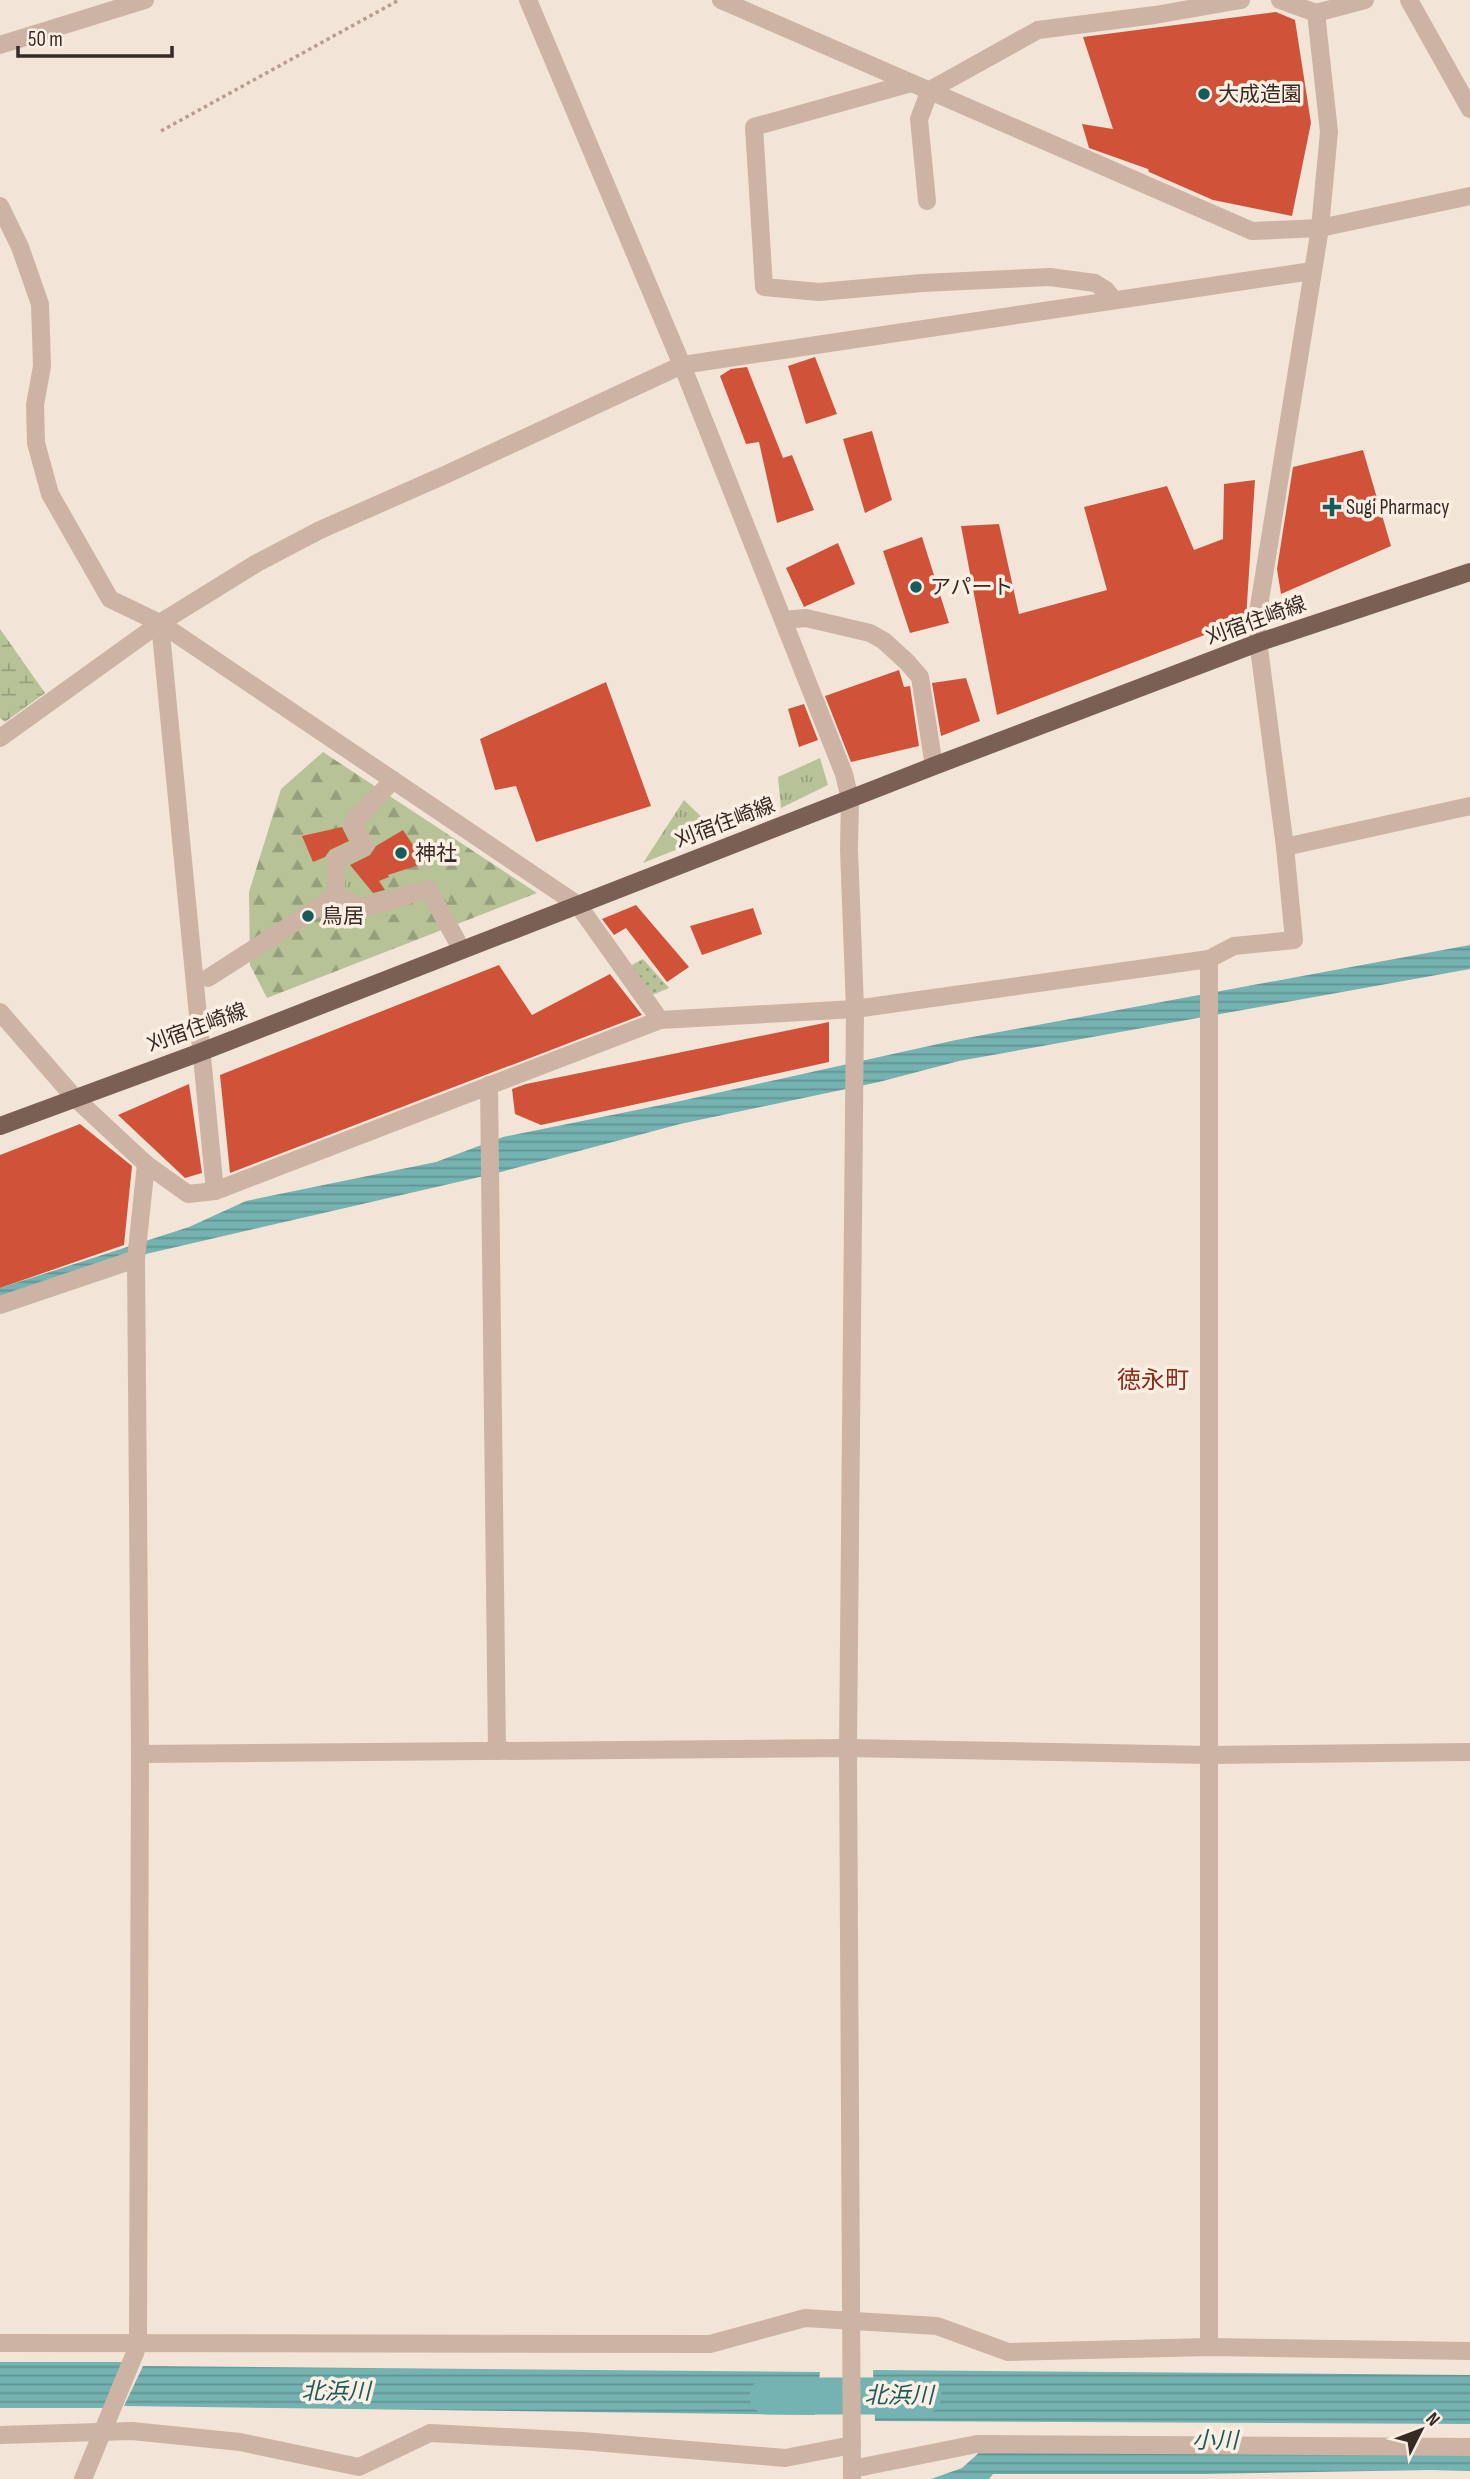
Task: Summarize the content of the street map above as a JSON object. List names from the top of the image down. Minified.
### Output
{"streets":{"main road":["刈宿住崎線"]},"districts":["徳永町"],"water":["北浜川","小川"],"places":{"other":["大成造園","アパート","神社","鳥居"],"health":["Sugi Pharmacy"]},"scale_bar":"50 m","north":"top right"}
